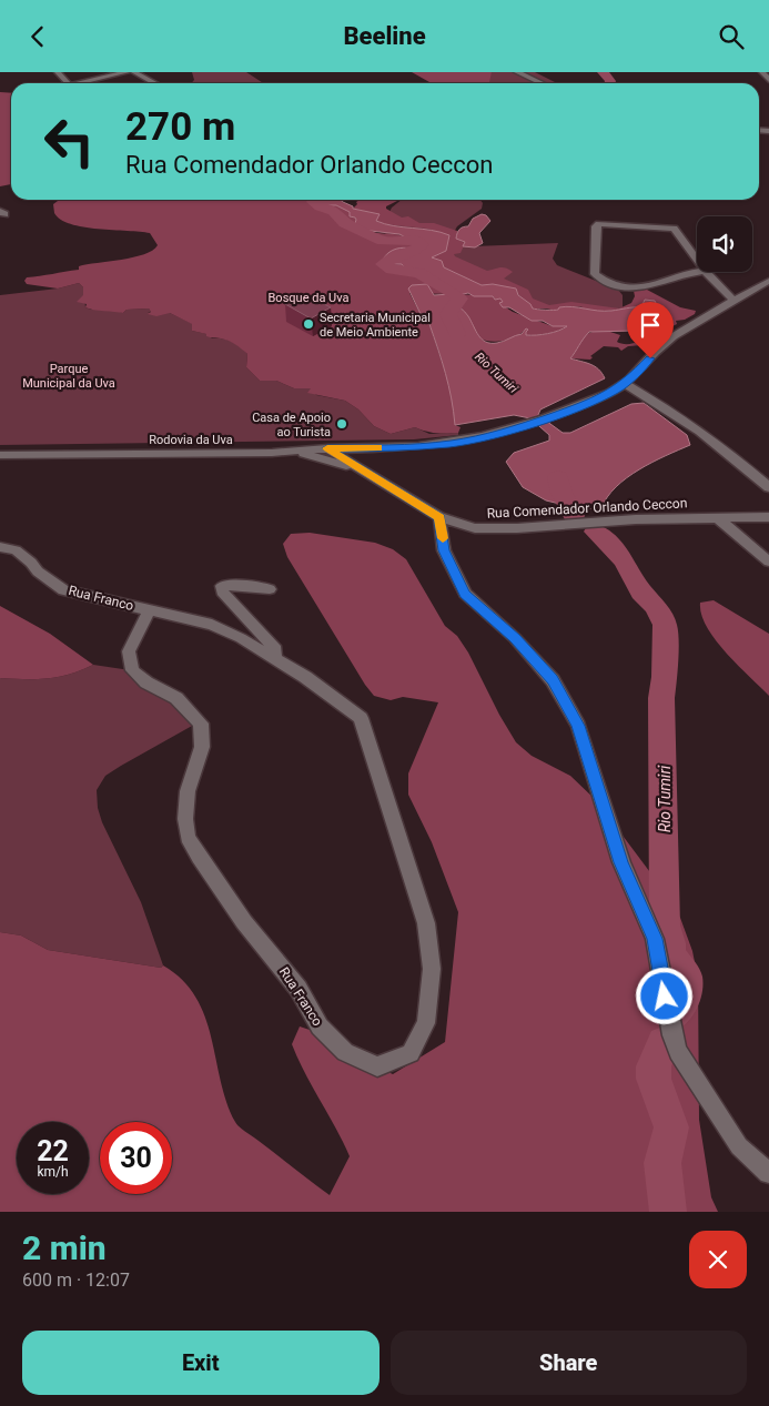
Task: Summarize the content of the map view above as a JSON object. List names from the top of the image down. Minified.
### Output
{"streets":{"street":["Rodovia da Uva","Rua Comendador Orlando Ceccon","Rua Franco"]},"crossings":[["Rodovia da Uva","Rua Comendador Orlando Ceccon"]],"water":["Rio Tumiri"],"parks":["Bosque da Uva","Parque Municipal da Uva"],"places":["Secretaria Municipal de Meio Ambiente","Casa de Apoio ao Turista"],"page":{"header":"Beeline","turn":["270 m","Rua Comendador Orlando Ceccon"],"speed":"22 km/h","limit":"30","heading":["2 min","600 m · 12:07"],"buttons":["Exit","Share"]}}
